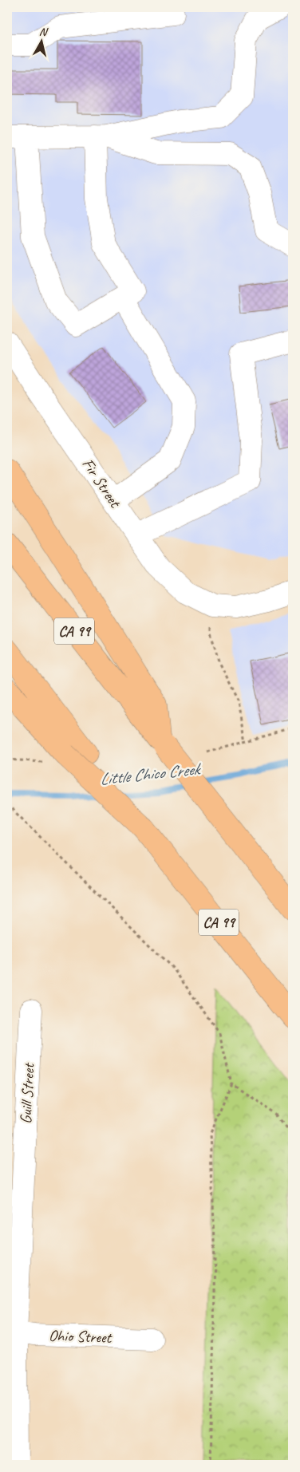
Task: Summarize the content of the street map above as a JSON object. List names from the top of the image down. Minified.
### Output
{"streets":{"highway":["CA 99"],"street":["Fir Street","Guill Street","Ohio Street"]},"crossings":[["Guill Street","Ohio Street"]],"water":["Little Chico Creek"],"north":"top"}
